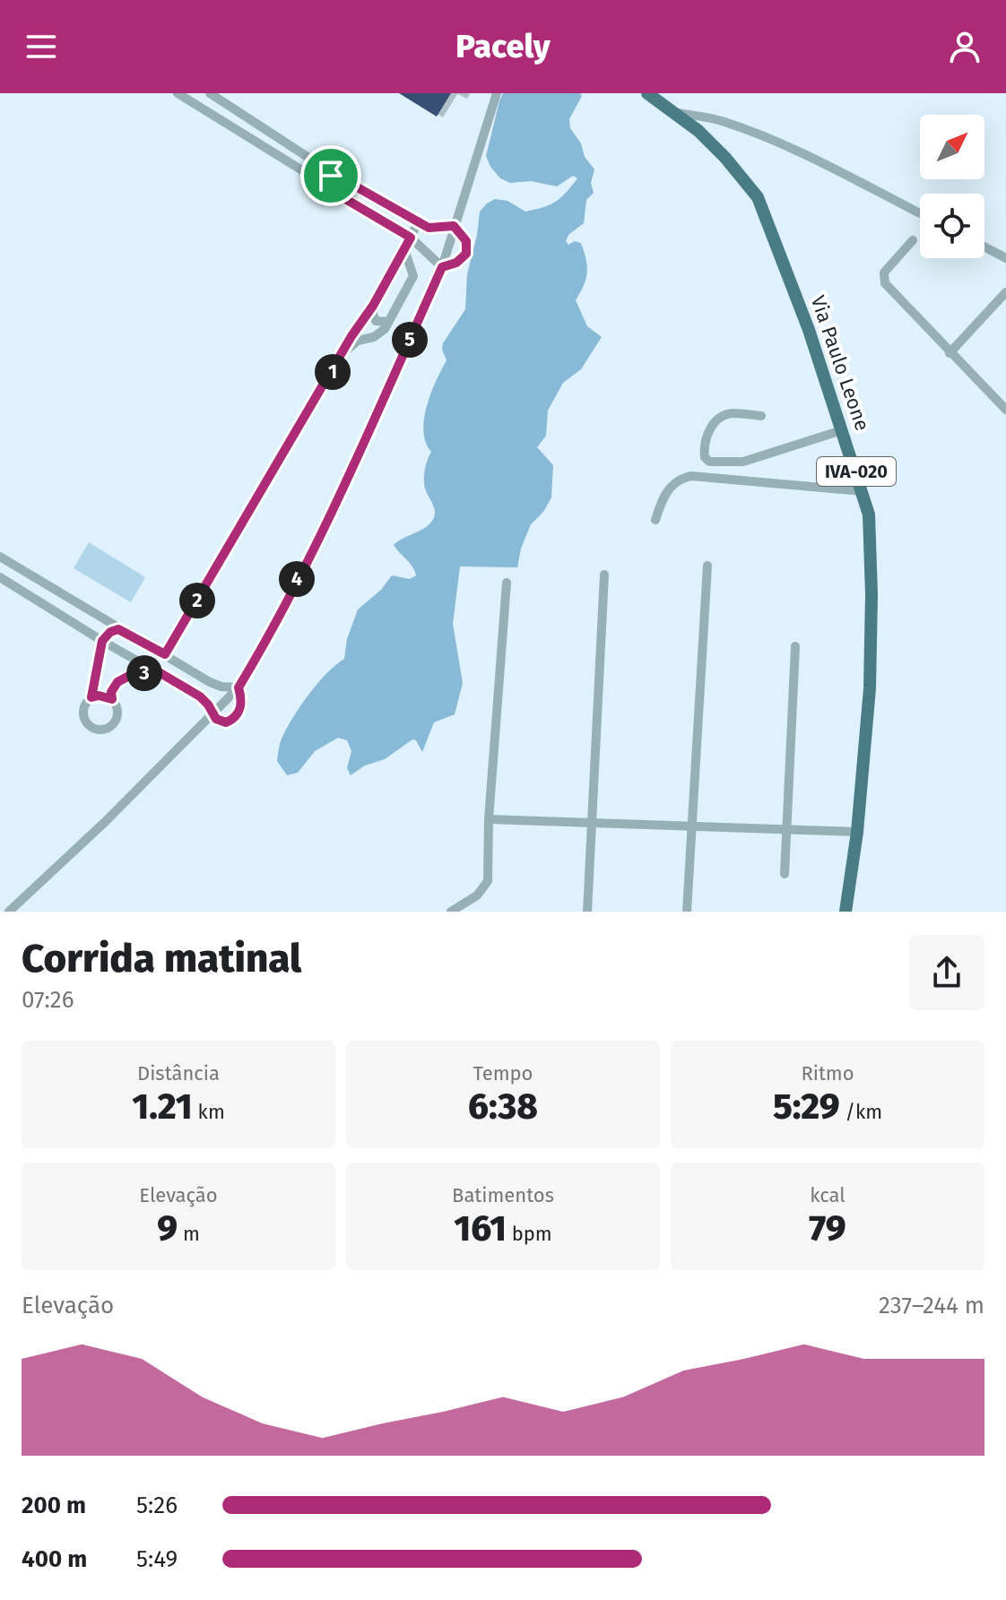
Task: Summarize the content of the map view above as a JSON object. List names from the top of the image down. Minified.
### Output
{"streets":{"main road":["Via Paulo Leone","IVA-020"]},"north":"top right","page":{"header":"Pacely","pins":["5","1","4","2","3"],"heading":["Corrida matinal","07:26"],"stats":[["Distância","1.21 km"],["Tempo","6:38"],["Ritmo","5:29 /km"],["Elevação","9 m"],["Batimentos","161 bpm"],["kcal","79"]],"chart":["Elevação","237–244 m"],"list":[{"name":"200 m","note":"5:26"},{"name":"400 m","note":"5:49"}]}}
